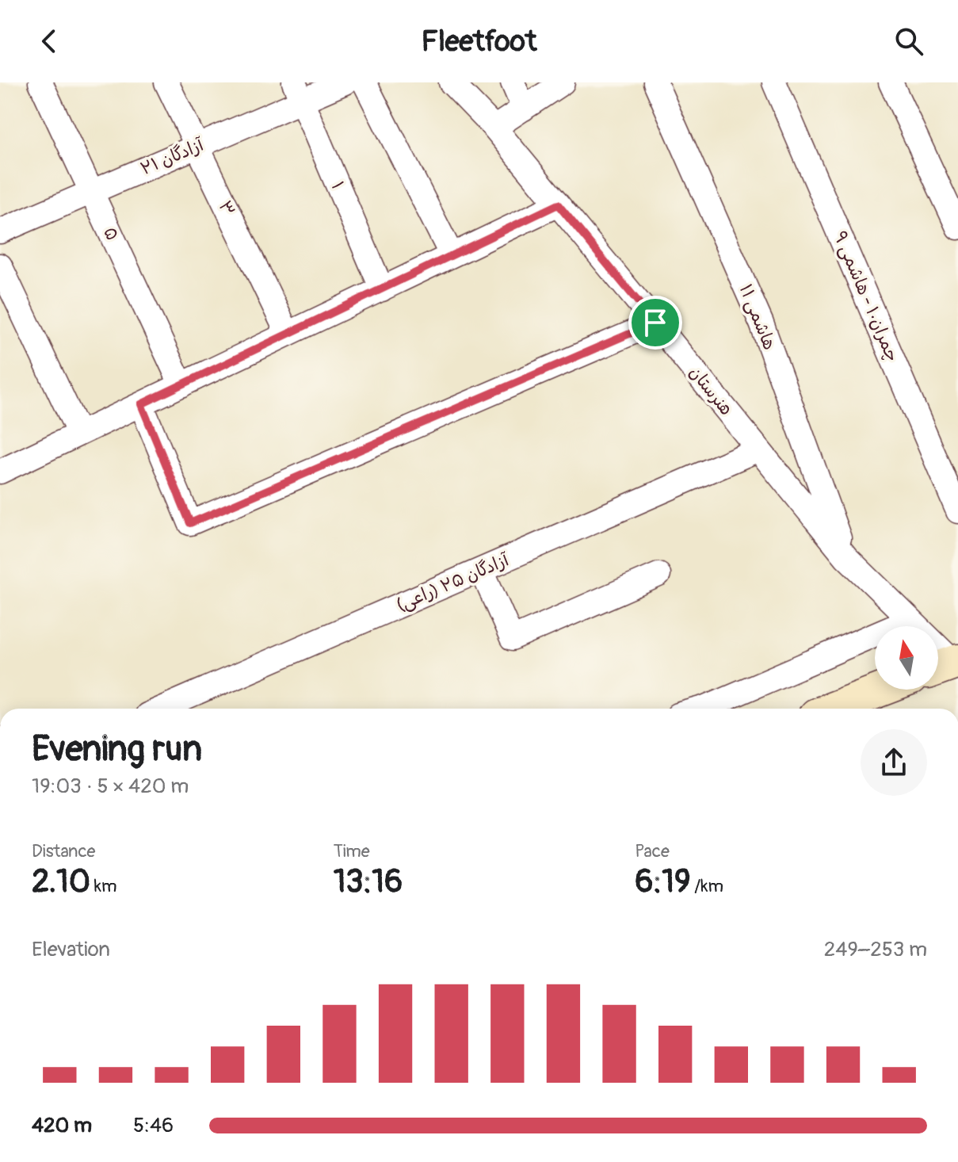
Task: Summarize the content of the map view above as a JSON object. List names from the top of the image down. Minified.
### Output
{"streets":{"street":["آزادگان ۲۱","۱","۳","۵","چمران۱۰ - هاشمی ۹","هاشمی ۱۱","هنرستان","آزادگان ۲۵ (راعی)"]},"crossings":[["آزادگان ۲۱","۱"],["آزادگان ۲۱","۳"],["آزادگان ۲۱","۵"],["هاشمی ۱۱","هنرستان"],["هنرستان","آزادگان ۲۵ (راعی)"]],"north":"top","page":{"header":"Fleetfoot","heading":["Evening run","19:03 · 5 × 420 m"],"stats":[["Distance","2.10 km"],["Time","13:16"],["Pace","6:19 /km"]],"chart":["Elevation","249–253 m"],"list":[{"name":"420 m","note":"5:46"}]}}
